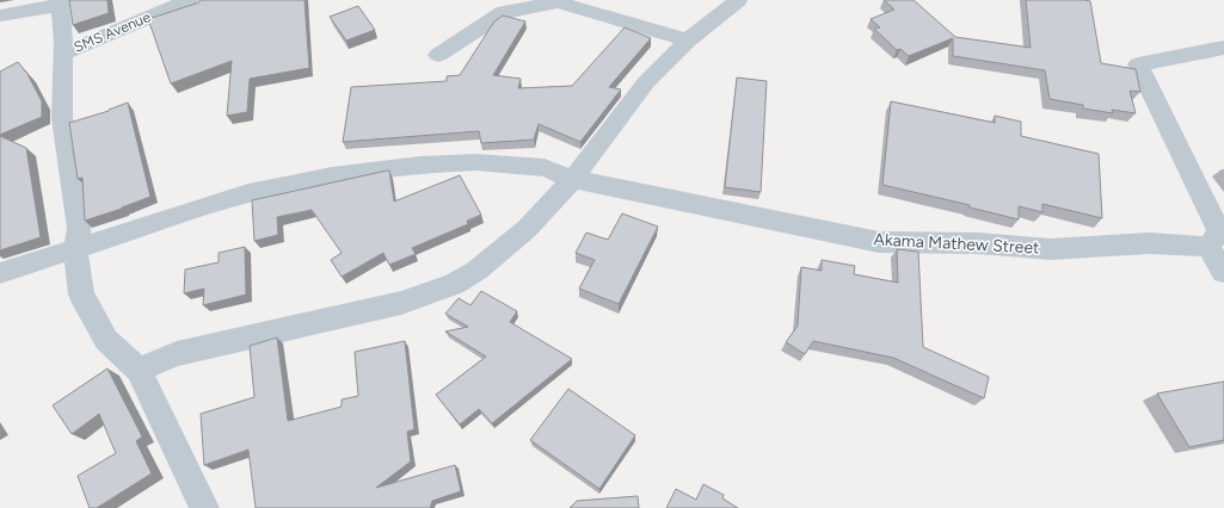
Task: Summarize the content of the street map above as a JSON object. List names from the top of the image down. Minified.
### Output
{"streets":{"street":["SMS Avenue","Akama Mathew Street"]}}
